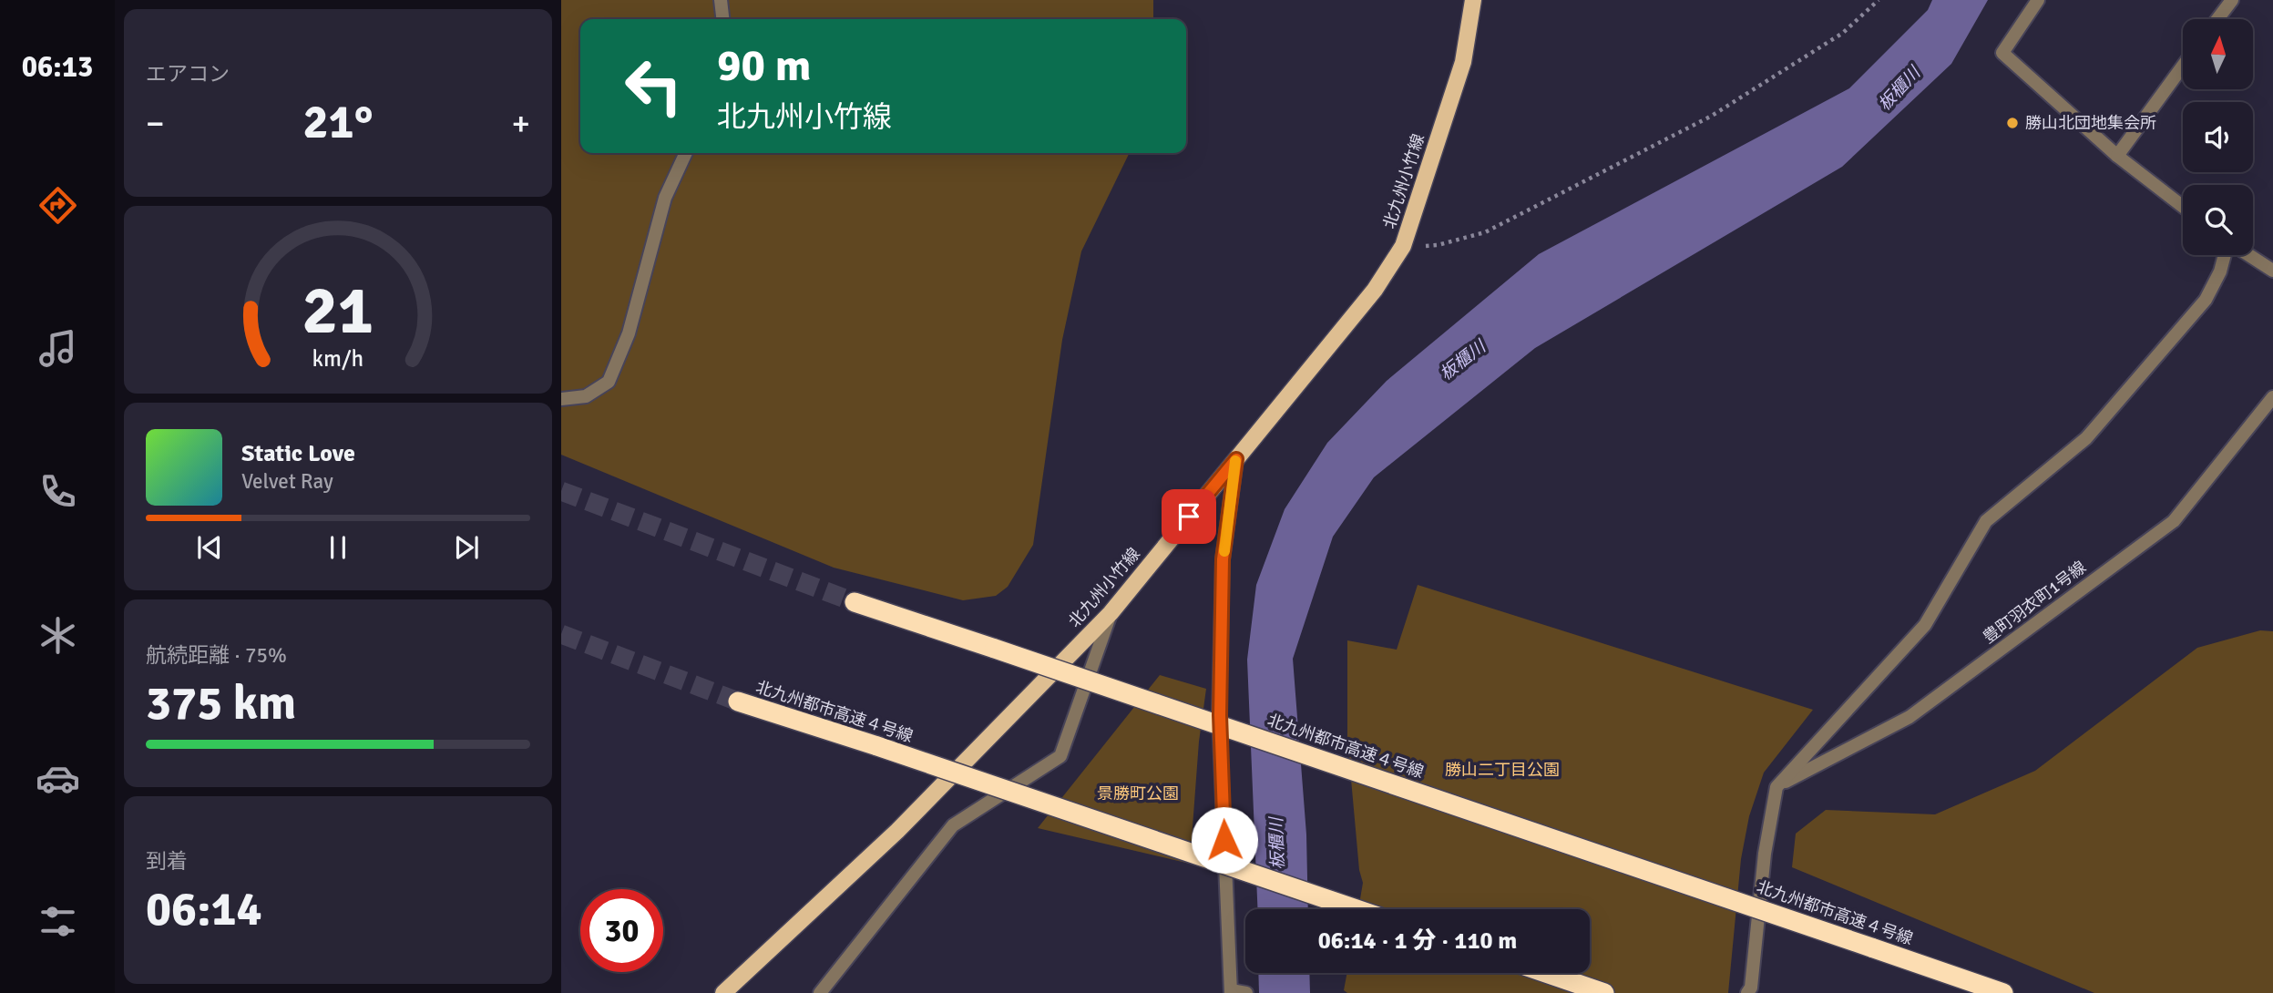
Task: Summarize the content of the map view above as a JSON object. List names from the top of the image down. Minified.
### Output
{"streets":{"highway":["北九州都市高速４号線"],"main road":["北九州小竹線"],"street":["豊町羽衣町1号線"]},"water":["板櫃川"],"parks":["勝山二丁目公園","景勝町公園"],"places":["勝山北団地集会所"],"north":"top","page":{"tabs":"06:13","tile":["エアコン",["航続距離 · 75%","375 km"],["到着","06:14"]],"turn":["90 m","北九州小竹線"],"heat":["−","21°","+"],"song":["Static Love","Velvet Ray"],"limit":"30","trip":"06:14 · 1 分 · 110 m","gauge":["21","km/h"]}}
